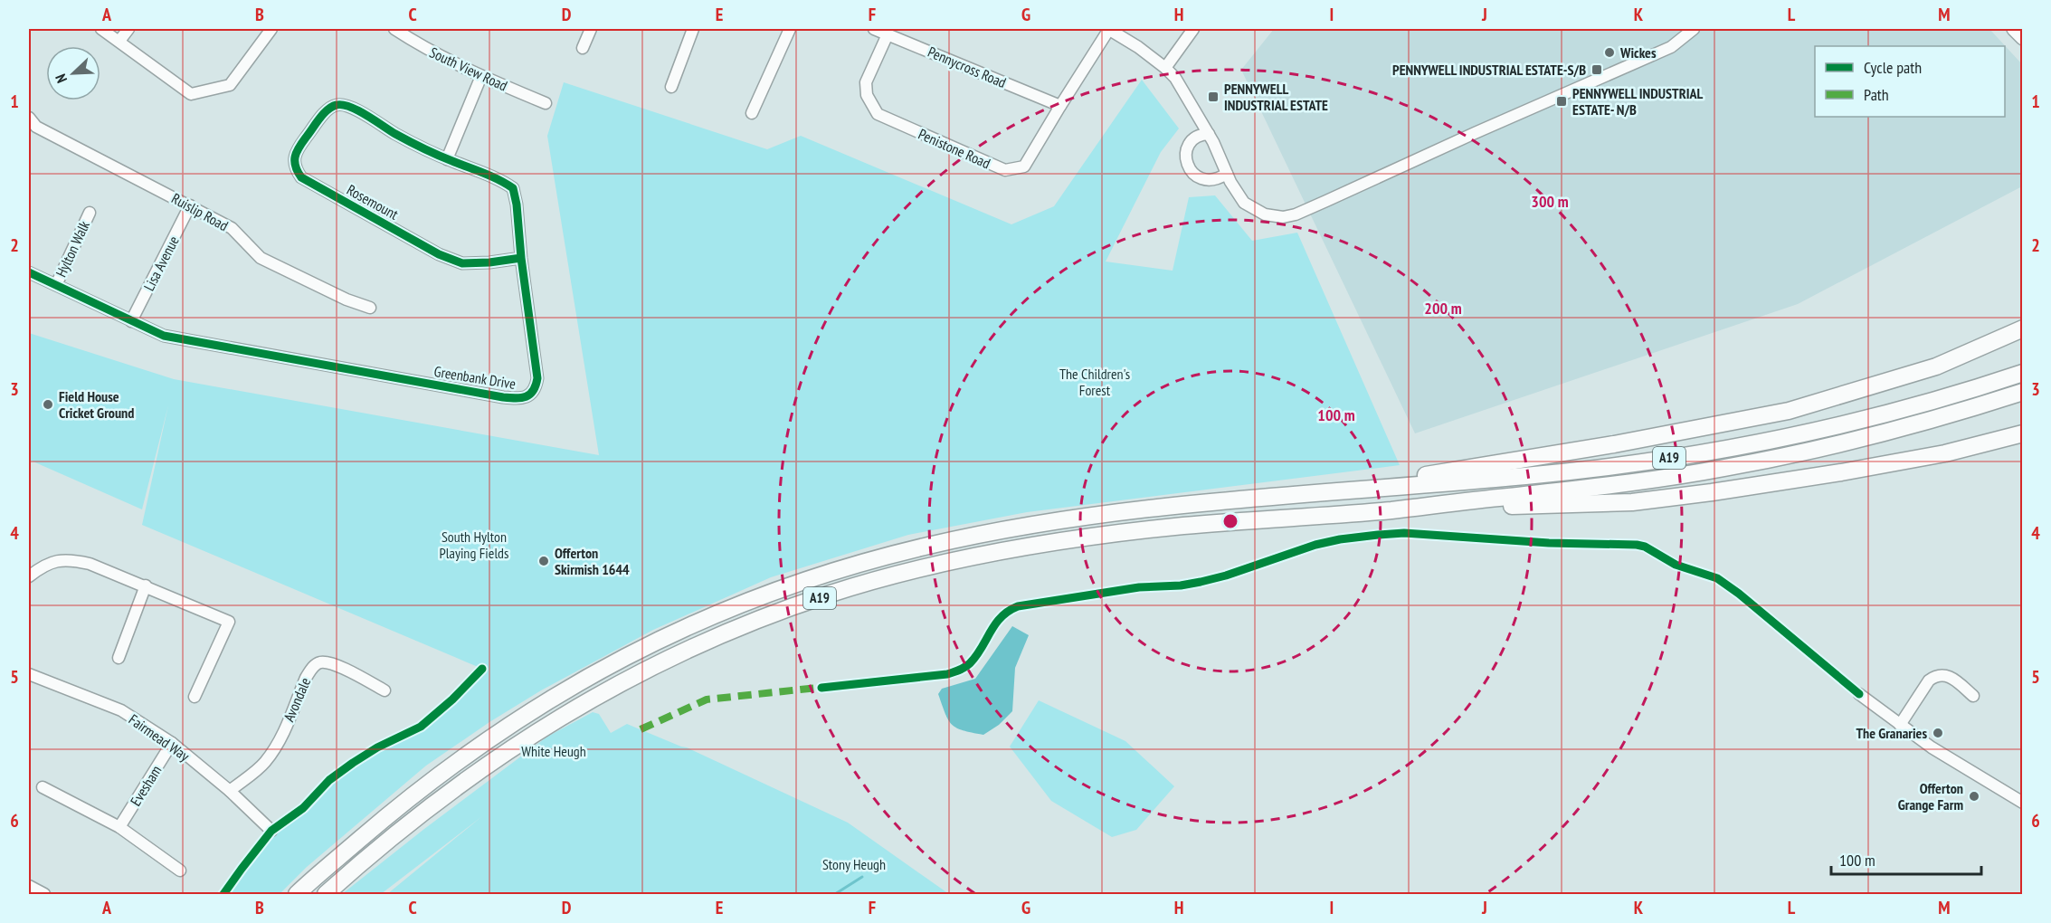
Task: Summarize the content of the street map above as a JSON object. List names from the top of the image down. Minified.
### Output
{"streets":{"highway":["A19"],"street":["Pennycross Road","South View Road","Penistone Road","Rosemount","Ruislip Road","Hylton Walk","Lisa Avenue","Greenbank Drive","Avondale","Fairmead Way","Evesham"]},"crossings":[["Pennycross Road","Penistone Road"],["Rosemount","Greenbank Drive"],["Ruislip Road","Lisa Avenue"],["Hylton Walk","Greenbank Drive"],["Lisa Avenue","Greenbank Drive"],["Avondale","Fairmead Way"],["Fairmead Way","Evesham"]],"parks":["The Children's Forest","South Hylton Playing Fields","White Heugh","Stony Heugh"],"places":{"other":["Wickes","Field House Cricket Ground","Offerton Skirmish 1644","The Granaries","Offerton Grange Farm"],"transit":["PENNYWELL INDUSTRIAL ESTATE-S/B","PENNYWELL INDUSTRIAL ESTATE","PENNYWELL INDUSTRIAL ESTATE- N/B"]},"legend":["Cycle path","Path"],"scale_bar":"100 m","north":"bottom left","grid":{"columns":["A","B","C","D","E","F","G","H","I","J","K","L","M"],"rows":["1","2","3","4","5","6"]},"rings":["300 m","200 m","100 m"]}
